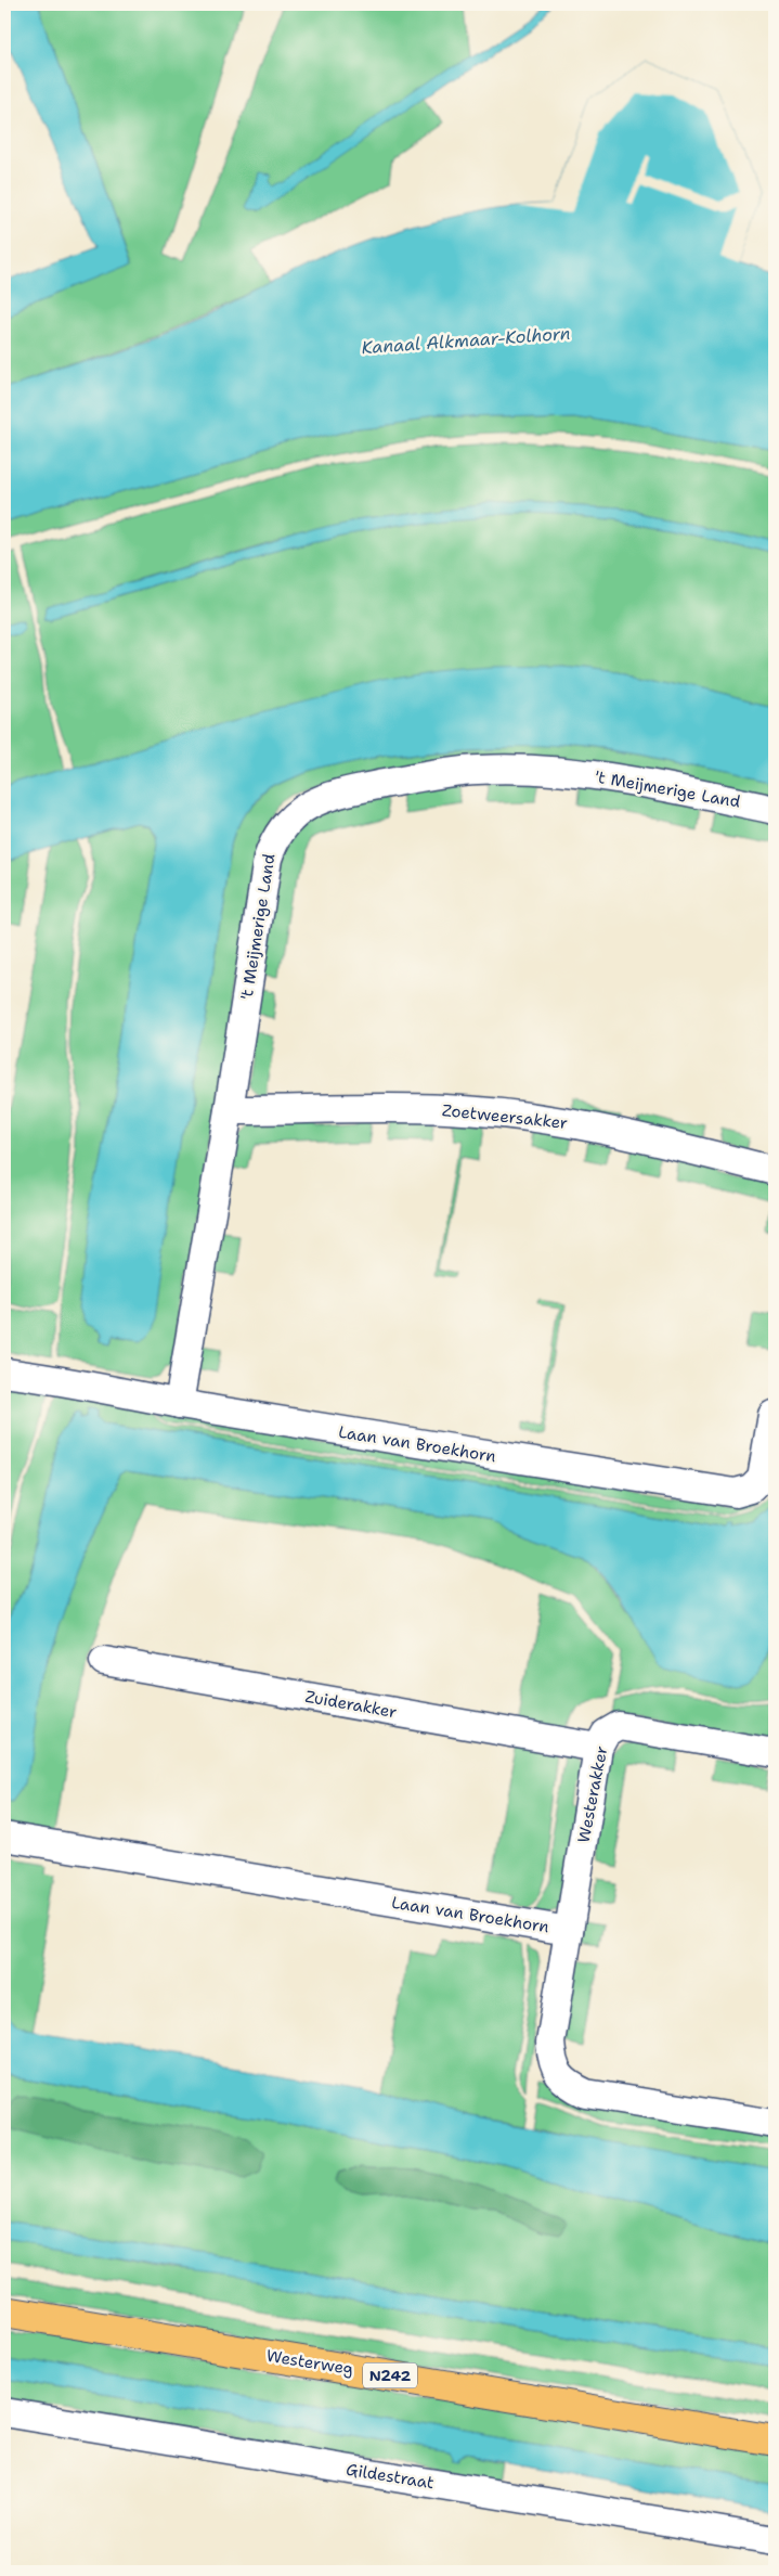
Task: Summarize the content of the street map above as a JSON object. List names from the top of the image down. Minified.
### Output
{"streets":{"main road":["Westerweg","N242"],"street":["'t Meijmerige Land","Zoetweersakker","Laan van Broekhorn","Zuiderakker","Westerakker","Gildestraat"]},"crossings":[["'t Meijmerige Land","Zoetweersakker"],["'t Meijmerige Land","Laan van Broekhorn"],["Laan van Broekhorn","Westerakker"],["Zuiderakker","Westerakker"]],"water":["Kanaal Alkmaar-Kolhorn"]}
